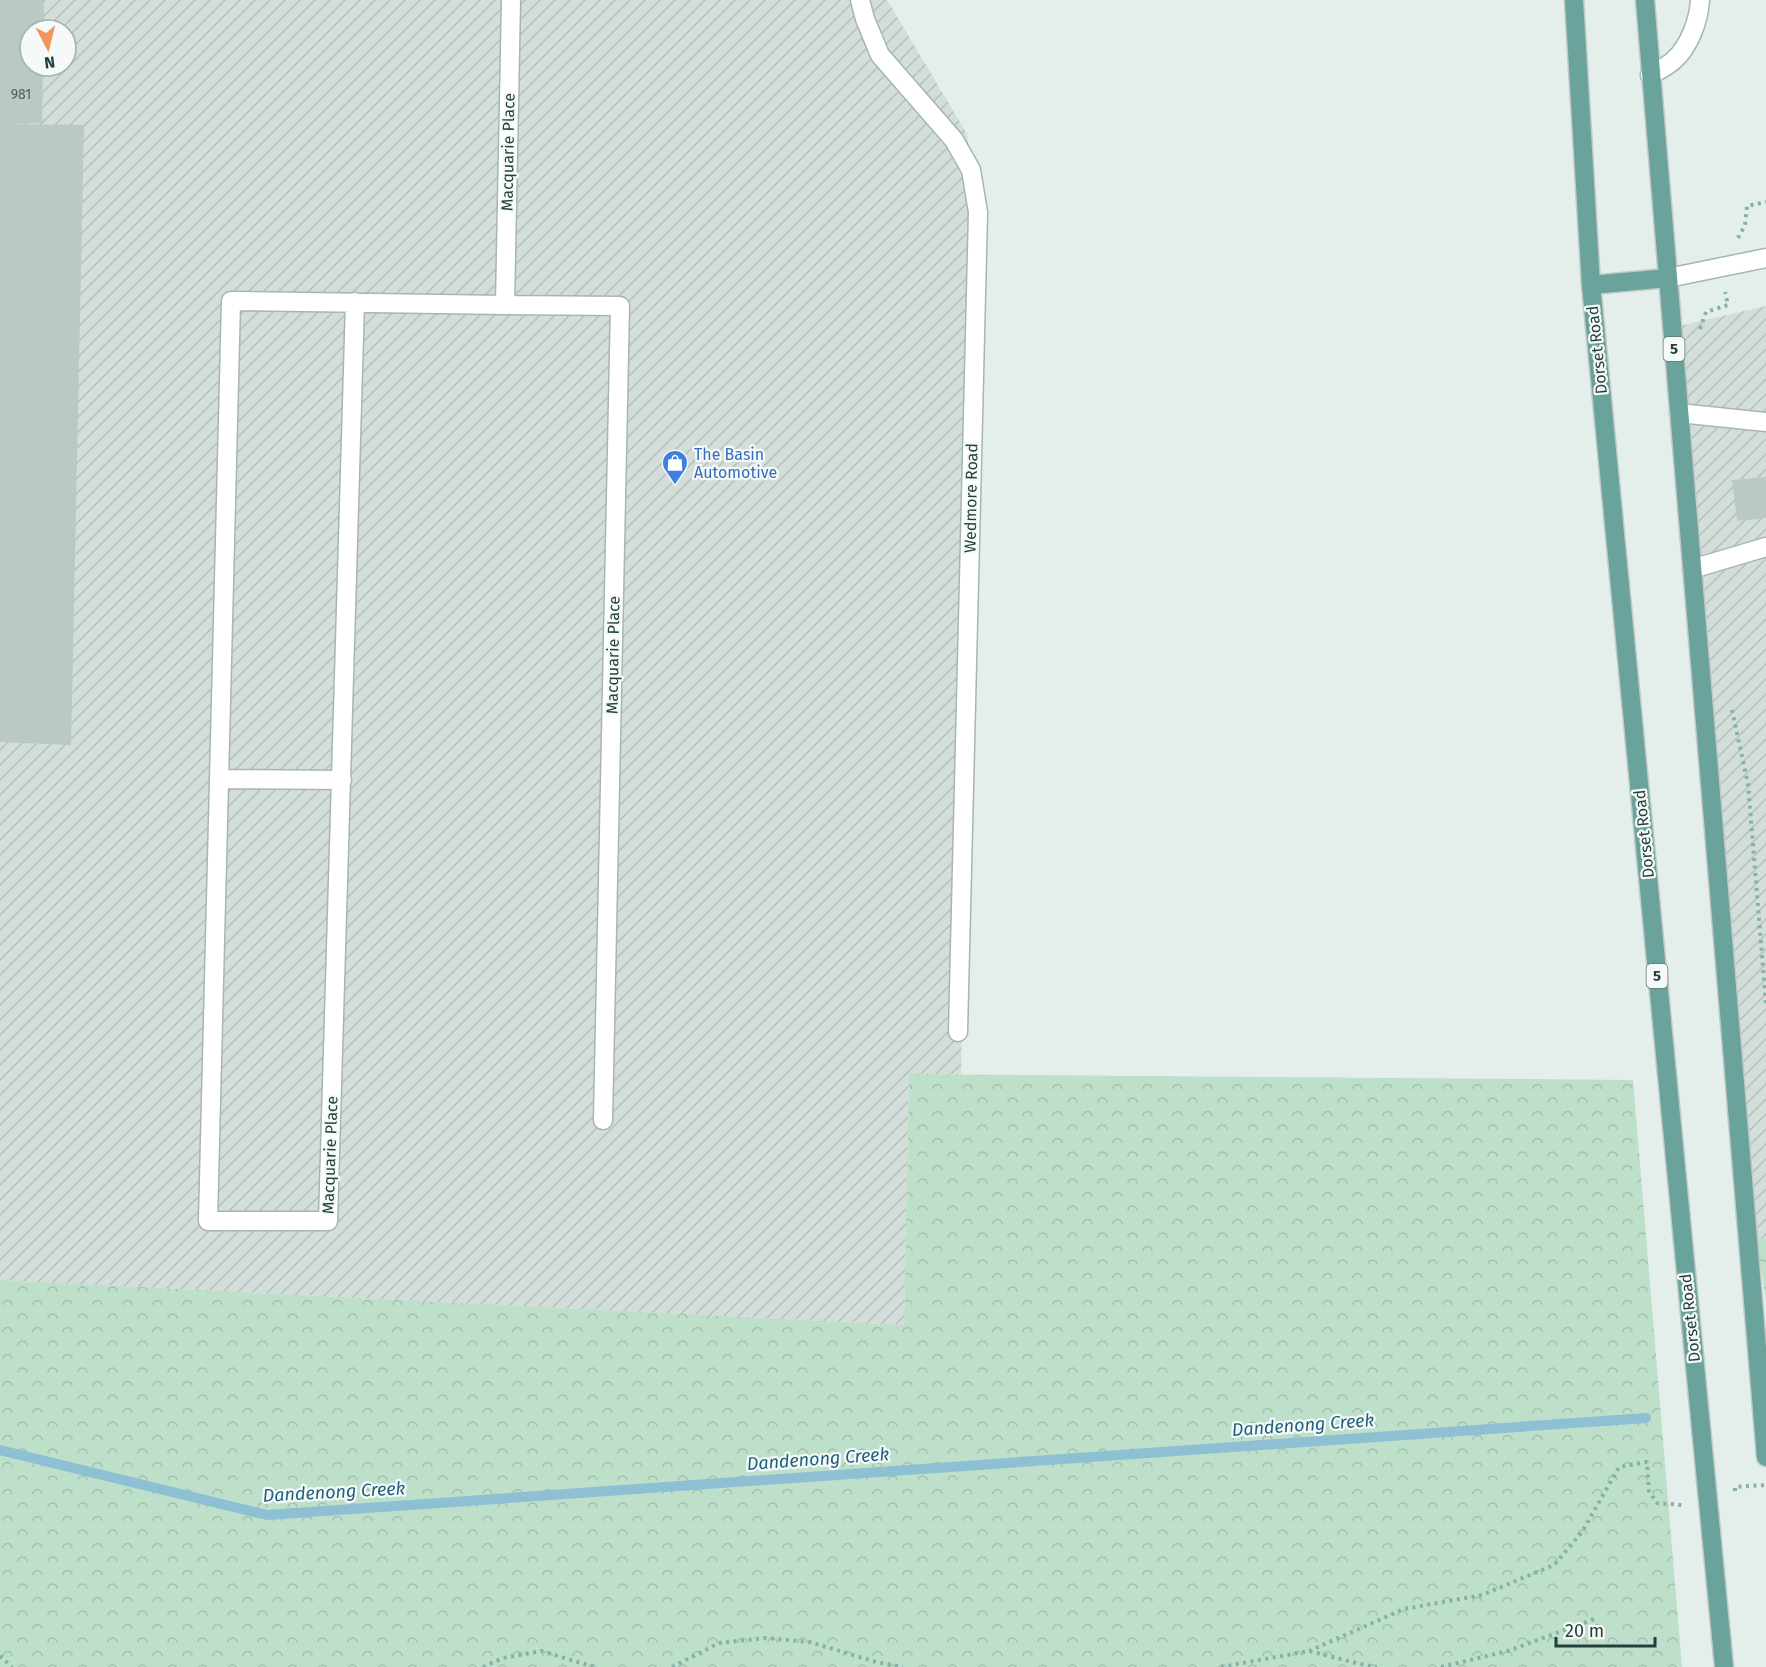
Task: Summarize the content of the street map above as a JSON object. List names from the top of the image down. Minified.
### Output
{"streets":{"main road":["5","Dorset Road"],"street":["Macquarie Place","Wedmore Road"]},"water":["Dandenong Creek"],"places":{"shop":["The Basin Automotive"]},"house_numbers":["981"],"scale_bar":"20 m","north":"bottom"}
